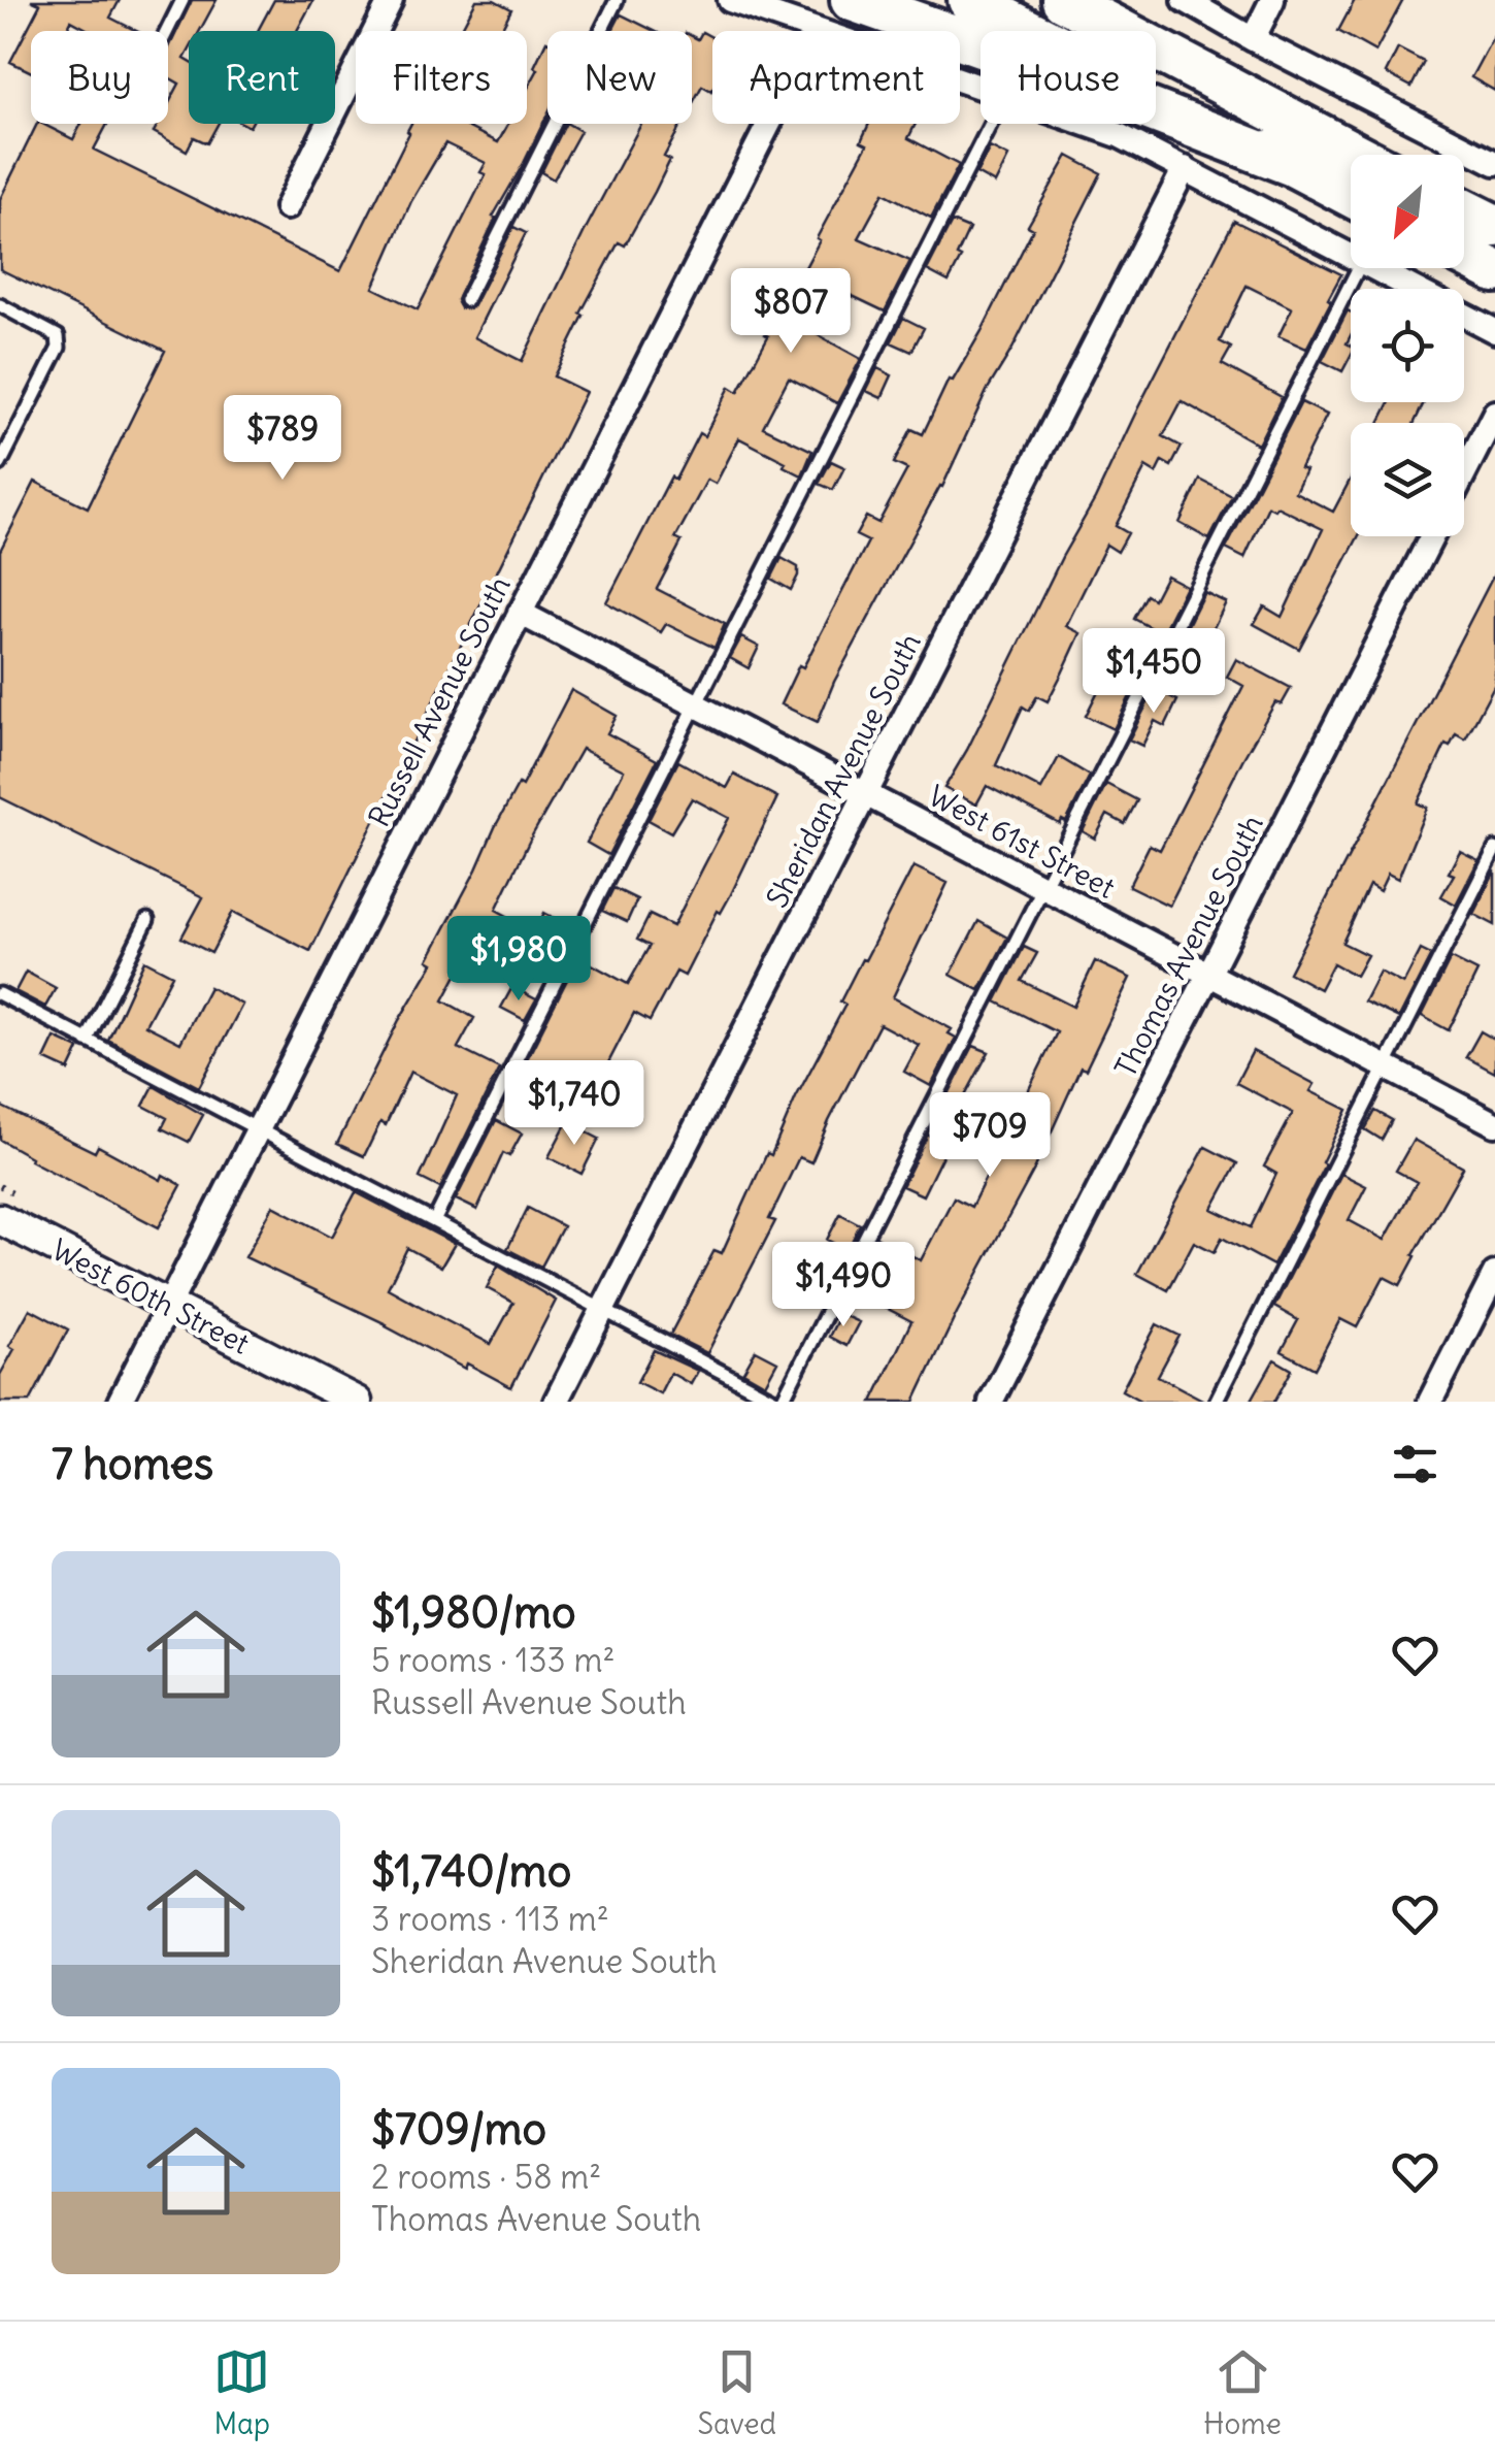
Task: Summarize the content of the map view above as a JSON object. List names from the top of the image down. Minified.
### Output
{"streets":{"street":["Russell Avenue South","Sheridan Avenue South","West 61st Street","Thomas Avenue South","West 60th Street"]},"crossings":[["Russell Avenue South","West 61st Street"],["Russell Avenue South","West 60th Street"],["Sheridan Avenue South","West 61st Street"],["West 61st Street","Thomas Avenue South"]],"north":"bottom left","page":{"chip":["Buy","Rent","Filters","New","Apartment","House"],"price":["$807","$789","$1,450","$1,980","$1,740","$709","$1,490"],"heading":"7 homes","list":[{"name":"$1,980/mo","note":"5 rooms · 133 m² · Russell Avenue South"},{"name":"$1,740/mo","note":"3 rooms · 113 m² · Sheridan Avenue South"},{"name":"$709/mo","note":"2 rooms · 58 m² · Thomas Avenue South"}],"tabs":["Map","Saved","Home"]}}
